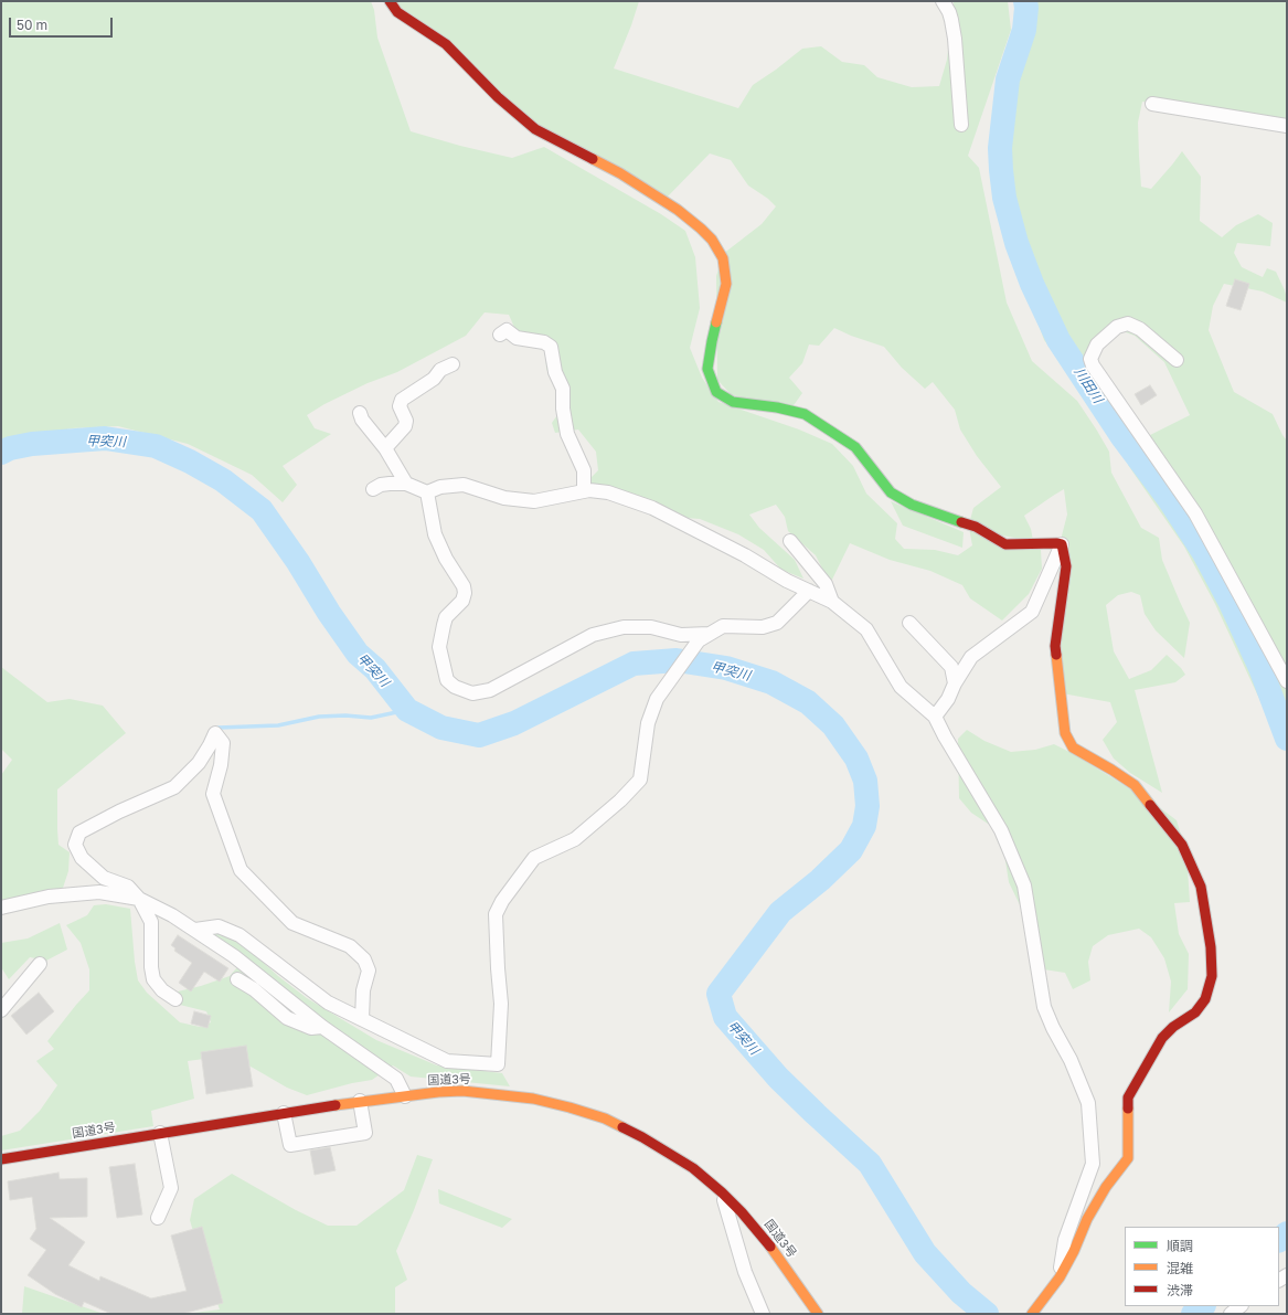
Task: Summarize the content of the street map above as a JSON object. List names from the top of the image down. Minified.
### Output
{"streets":{"main road":["国道3号"]},"water":["川田川","甲突川"],"legend":["順調","混雑","渋滞"],"scale_bar":"50 m"}
